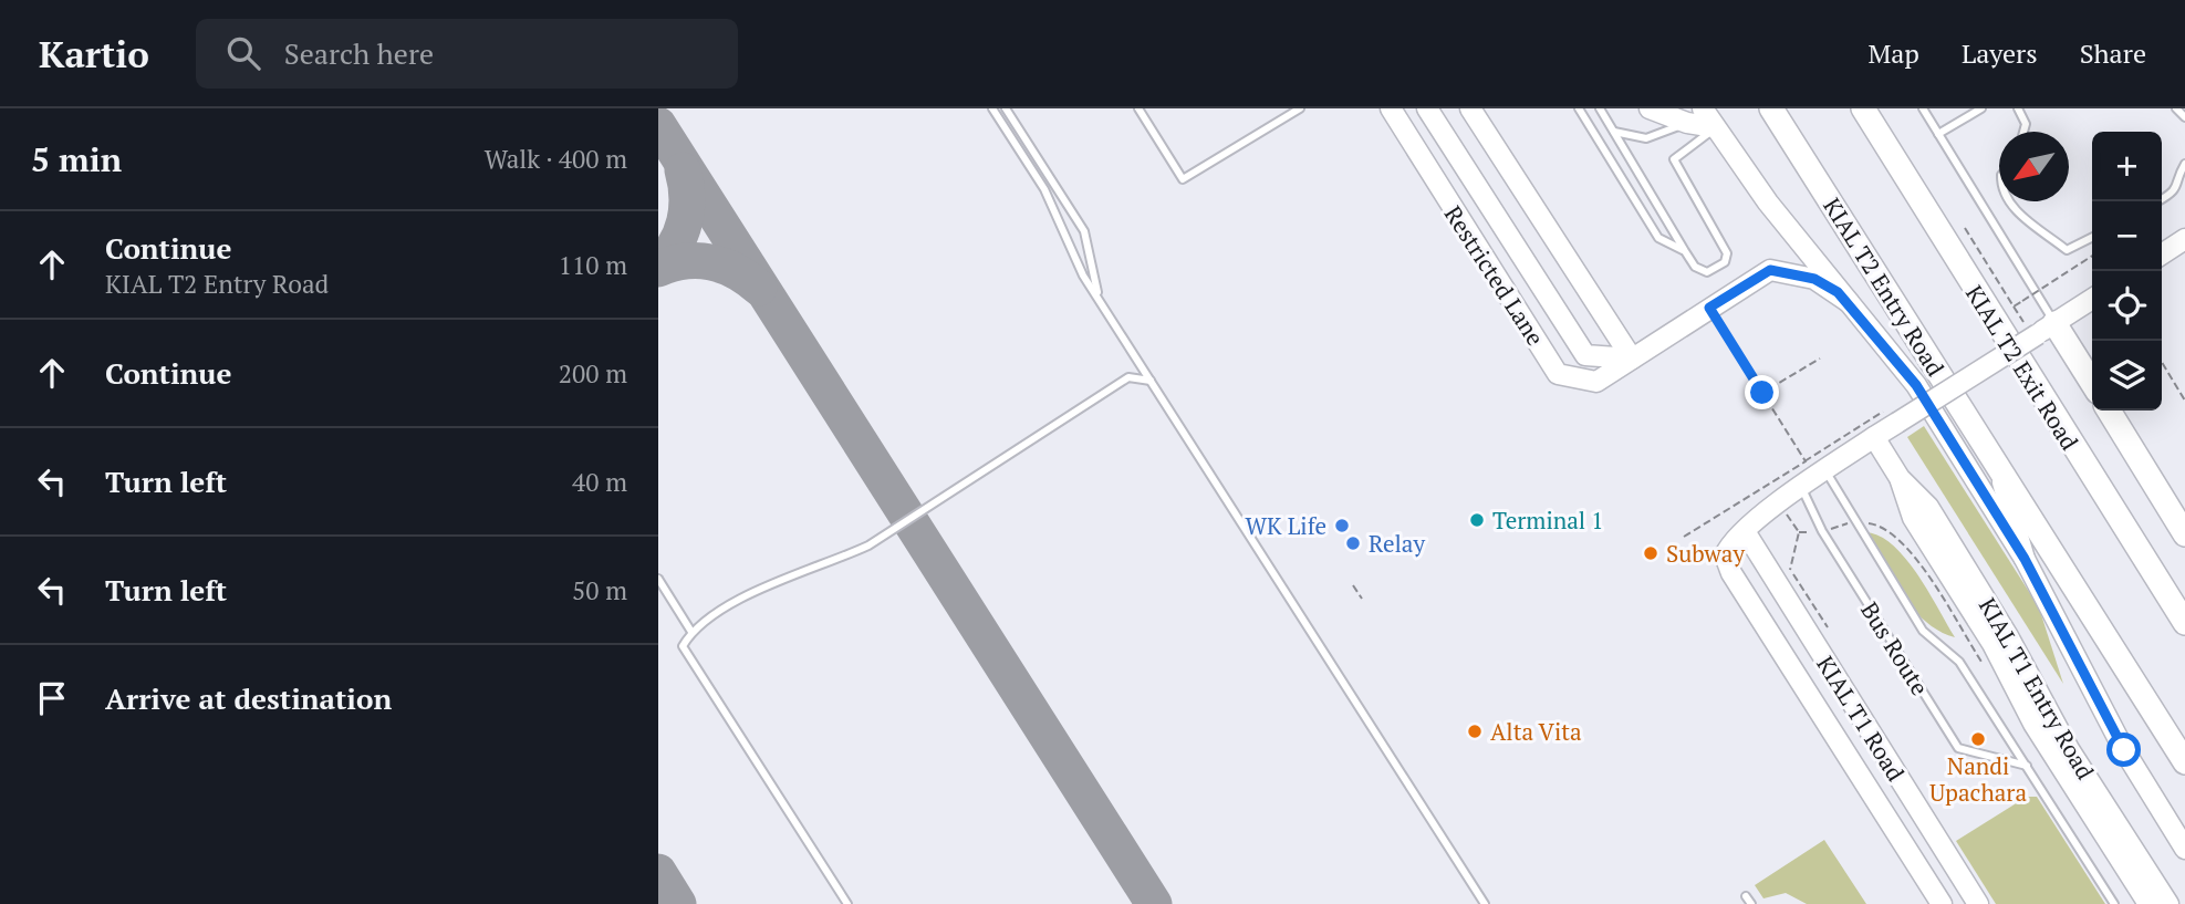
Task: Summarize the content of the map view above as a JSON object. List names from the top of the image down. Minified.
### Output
{"streets":{"main road":["Restricted Lane","KIAL T2 Entry Road","KIAL T2 Exit Road","KIAL T1 Entry Road","KIAL T1 Road"],"lane":["Bus Route"]},"places":["Terminal 1","WK Life","Relay","Subway","Alta Vita","Nandi Upachara"],"north":"bottom left","page":{"header":"Kartio","search":"Search here","nav":["Map","Layers","Share"],"heading":["5 min","Walk · 400 m"],"map_buttons":["+","−"],"list":[["Continue","KIAL T2 Entry Road","110 m"],["Continue","200 m"],["Turn left","40 m"],["Turn left","50 m"],"Arrive at destination"]}}
